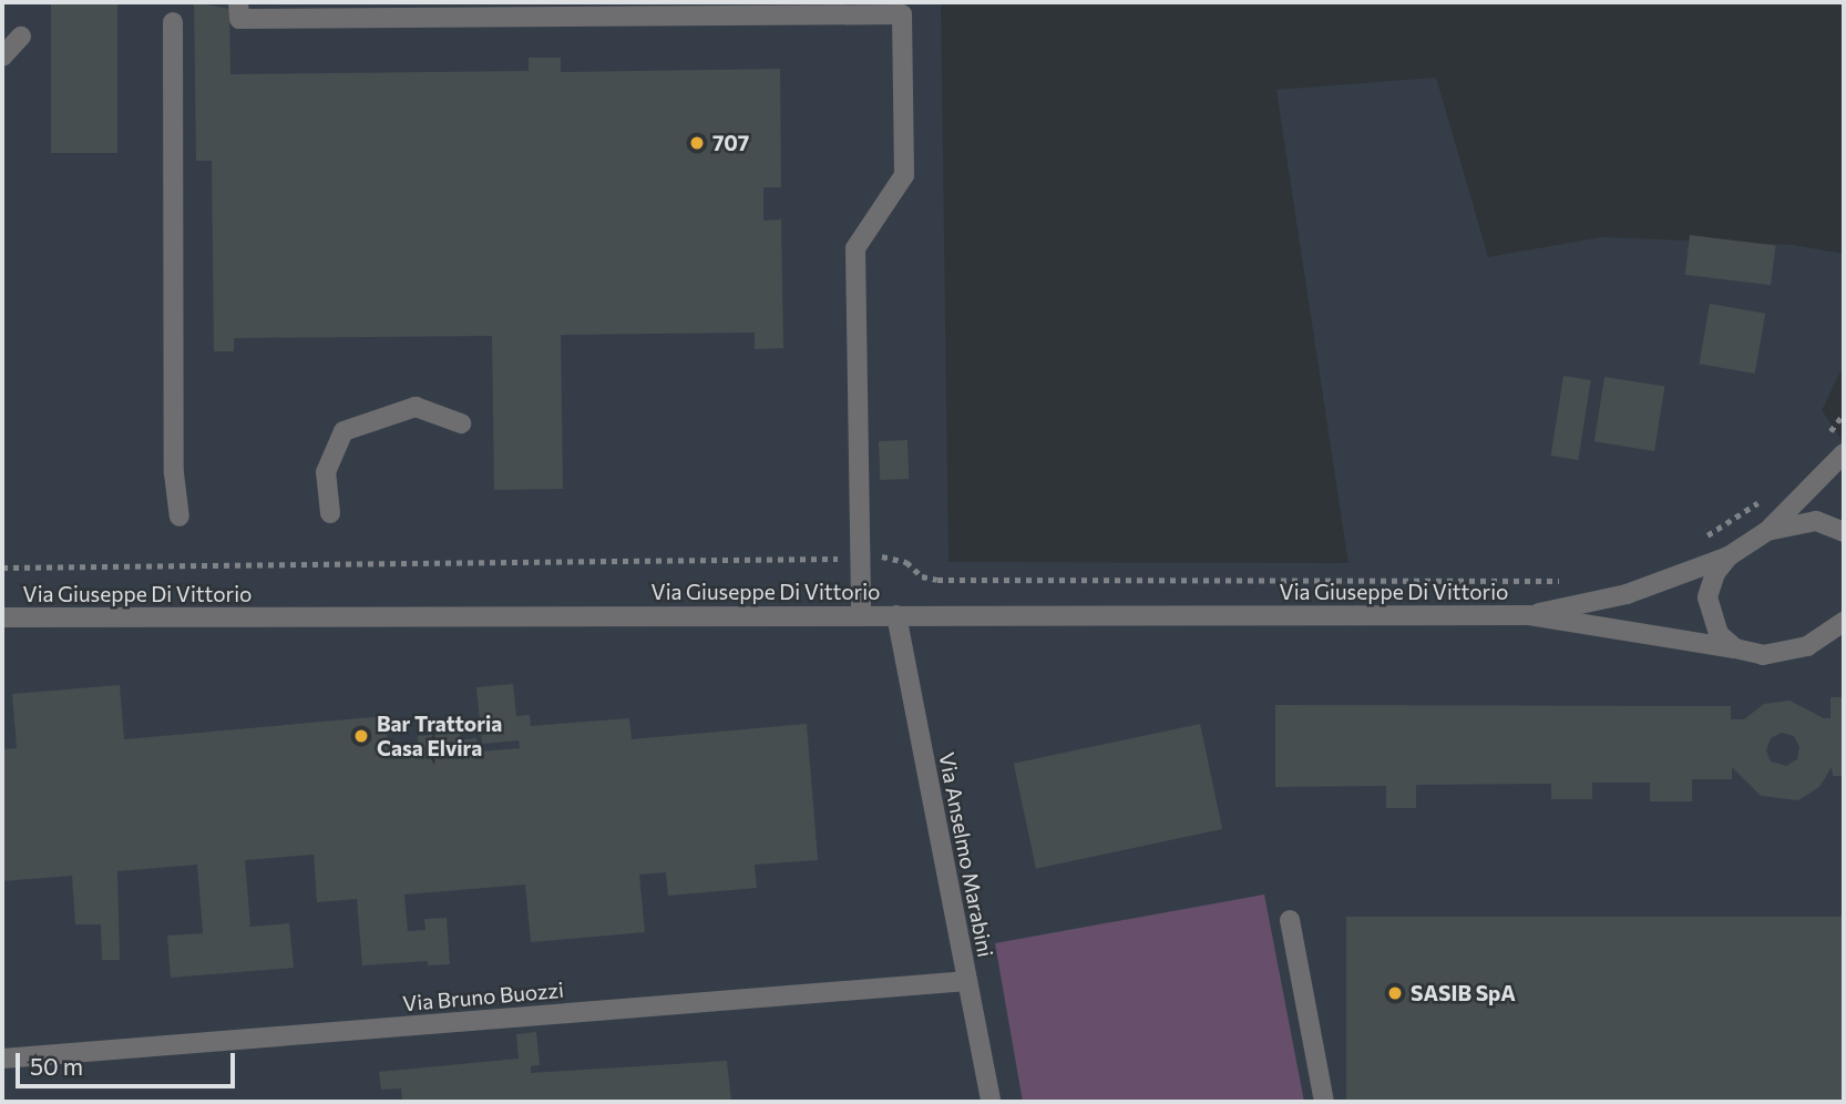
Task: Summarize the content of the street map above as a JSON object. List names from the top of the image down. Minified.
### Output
{"streets":{"street":["Via Giuseppe Di Vittorio","Via Anselmo Marabini","Via Bruno Buozzi"]},"crossings":[["Via Giuseppe Di Vittorio","Via Anselmo Marabini"],["Via Anselmo Marabini","Via Bruno Buozzi"]],"places":["707","Bar Trattoria Casa Elvira","SASIB SpA"],"scale_bar":"50 m"}
